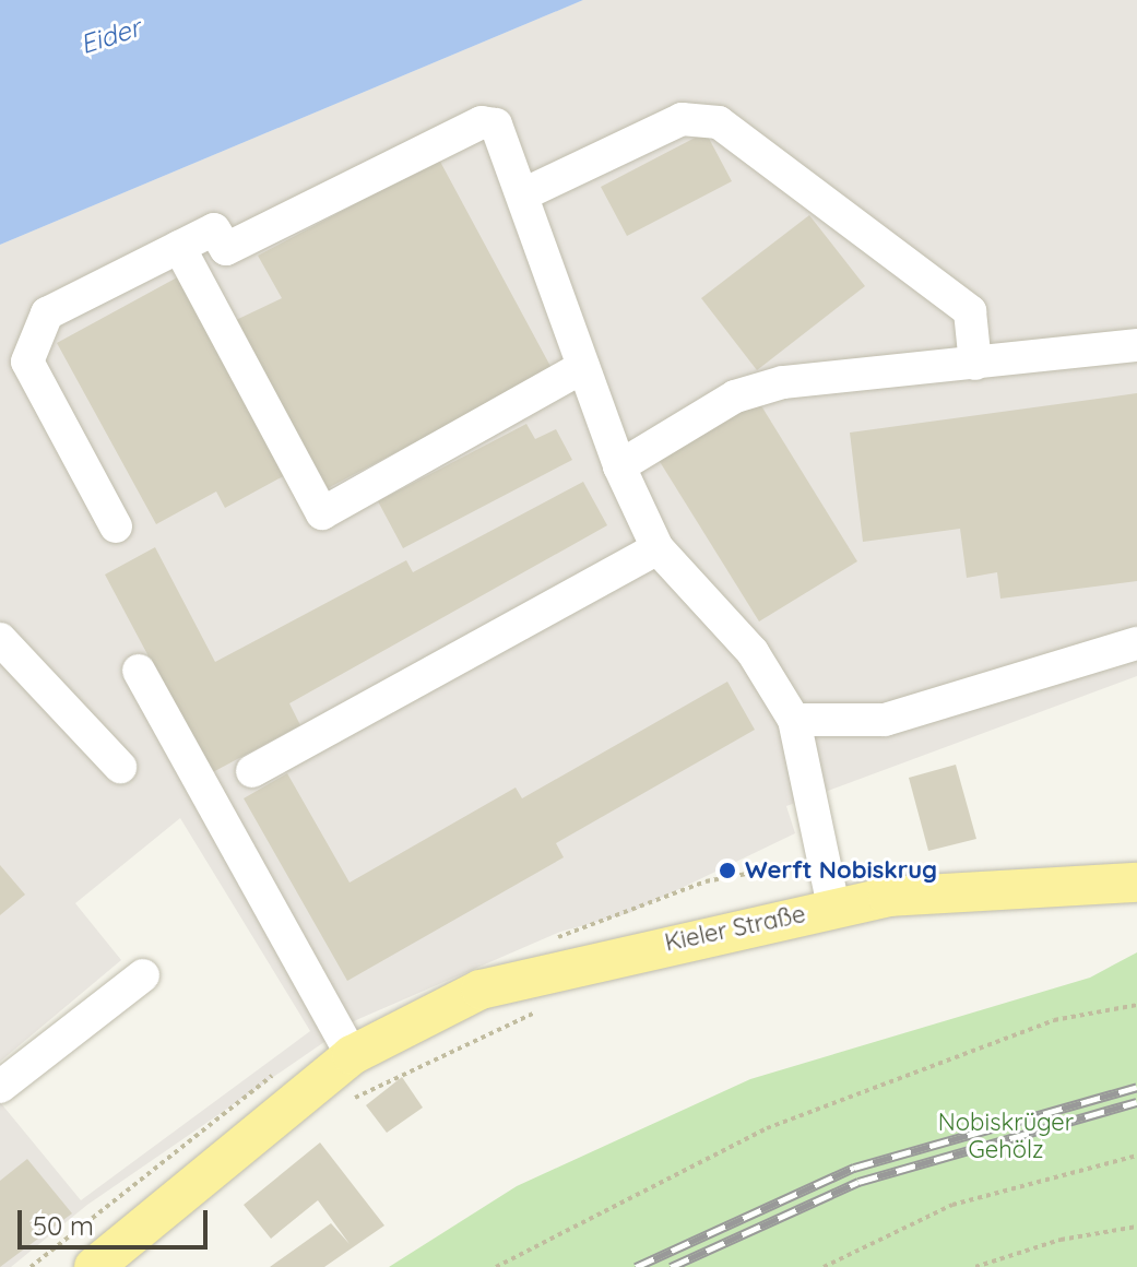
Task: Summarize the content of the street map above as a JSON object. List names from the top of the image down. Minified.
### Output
{"streets":{"main road":["Kieler Straße"]},"water":["Eider"],"parks":["Nobiskrüger Gehölz"],"places":["Werft Nobiskrug"],"scale_bar":"50 m"}
